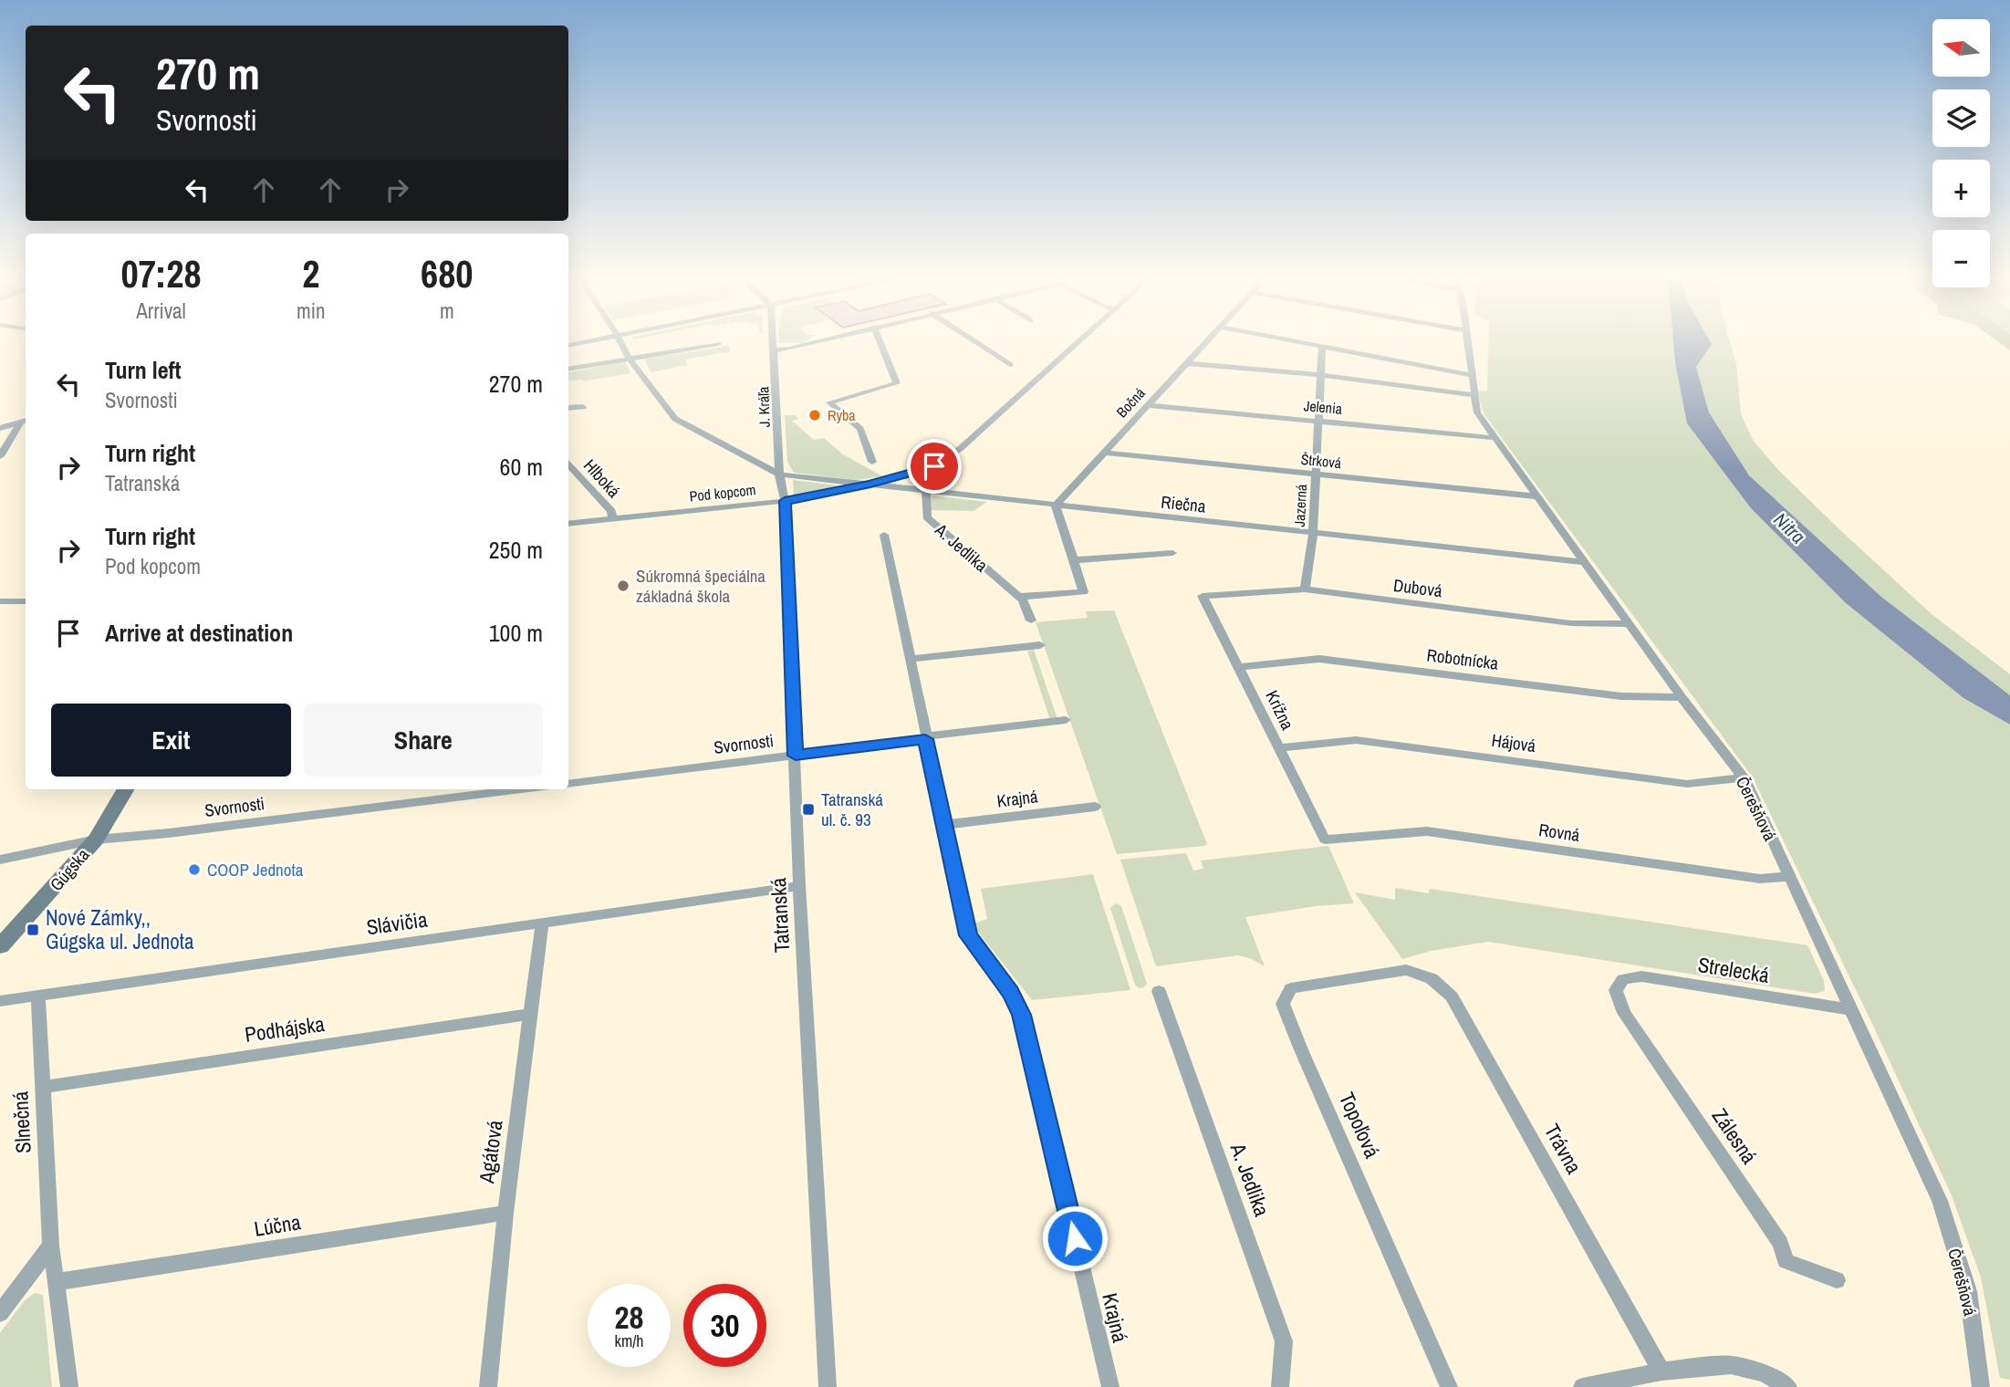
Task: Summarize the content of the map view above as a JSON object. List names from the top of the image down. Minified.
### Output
{"streets":{"main road":["Gúgska"],"street":["Bočná","J. Kráľa","Jelenia","Štrková","Hlboká","Pod kopcom","Riečna","Jazerná","A. Jedlika","Dubová","Robotnícka","Krížna","Hájová","Svornosti","Krajná","Čerešňová","Rovná","Tatranská","Slávičia","Strelecká","Podhájska","Slnečná","Topoľová","Zálesná","Trávna","Agátová","Lúčna"]},"crossings":[["Bočná","Jelenia"],["Bočná","Štrková"],["Bočná","Riečna"],["J. Kráľa","Riečna"],["J. Kráľa","Tatranská"],["Jelenia","Jazerná"],["Jelenia","Čerešňová"],["Štrková","Jazerná"],["Štrková","Čerešňová"],["Hlboká","Pod kopcom"],["Pod kopcom","Riečna"],["Pod kopcom","Tatranská"],["Riečna","Jazerná"],["Riečna","A. Jedlika"],["Riečna","Čerešňová"],["Riečna","Tatranská"],["Jazerná","Dubová"],["Dubová","Krížna"],["Dubová","Čerešňová"],["Robotnícka","Krížna"],["Robotnícka","Čerešňová"],["Krížna","Hájová"],["Krížna","Rovná"],["Hájová","Čerešňová"],["Svornosti","Krajná"],["Svornosti","Gúgska"],["Svornosti","Tatranská"],["Čerešňová","Rovná"],["Čerešňová","Strelecká"],["Tatranská","Slávičia"],["Slávičia","Slnečná"],["Slávičia","Agátová"],["Strelecká","Zálesná"],["Podhájska","Slnečná"],["Podhájska","Agátová"],["Slnečná","Lúčna"],["Topoľová","Trávna"],["Agátová","Lúčna"]],"water":["Nitra"],"places":{"other":["Ryba","Súkromná špeciálna základná škola","COOP Jednota"],"transit":["Tatranská ul. č. 93","Nové Zámky,, Gúgska ul. Jednota"]},"north":"left","page":{"map_buttons":["+","−"],"turn":["270 m","Svornosti"],"eta":["07:28","Arrival","2","min","680","m"],"list":[{"name":"Turn left","note":"Svornosti","value":"270 m"},{"name":"Turn right","note":"Tatranská","value":"60 m"},{"name":"Turn right","note":"Pod kopcom","value":"250 m"},{"name":"Arrive at destination","value":"100 m"}],"buttons":["Exit","Share"],"speed":"28 km/h","limit":"30"}}
